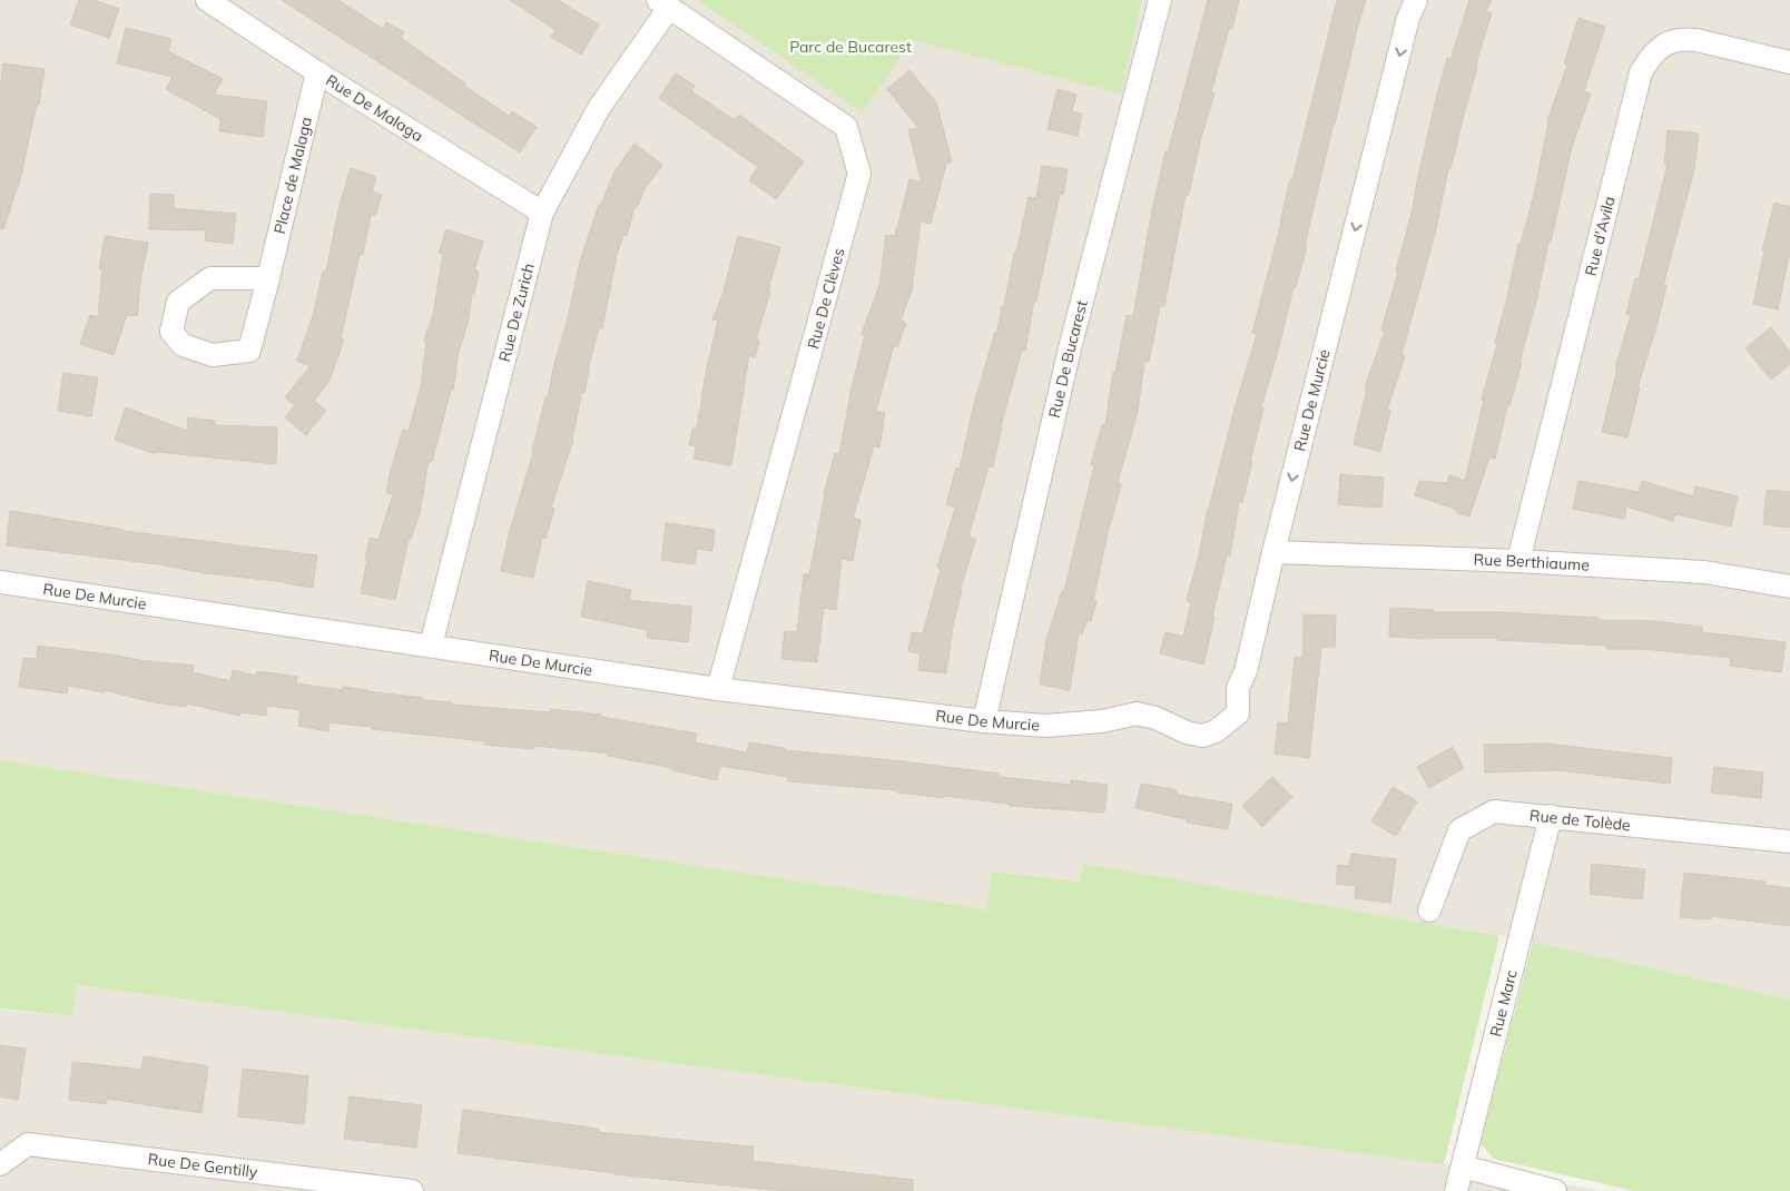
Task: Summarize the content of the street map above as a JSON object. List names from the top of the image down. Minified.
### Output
{"streets":{"street":["Rue De Malaga","Place de Malaga","Rue d'Avila","Rue De Clèves","Rue De Zurich","Rue De Bucarest","Rue De Murcie","Rue Berthiaume","Rue de Tolède","Rue Marc","Rue De Gentilly"]},"crossings":[["Rue De Malaga","Place de Malaga"],["Rue De Malaga","Rue De Zurich"],["Rue d'Avila","Rue Berthiaume"],["Rue De Clèves","Rue De Zurich"],["Rue De Clèves","Rue De Murcie"],["Rue De Zurich","Rue De Murcie"],["Rue De Bucarest","Rue De Murcie"],["Rue De Murcie","Rue Berthiaume"],["Rue de Tolède","Rue Marc"]],"parks":["Parc de Bucarest"]}
